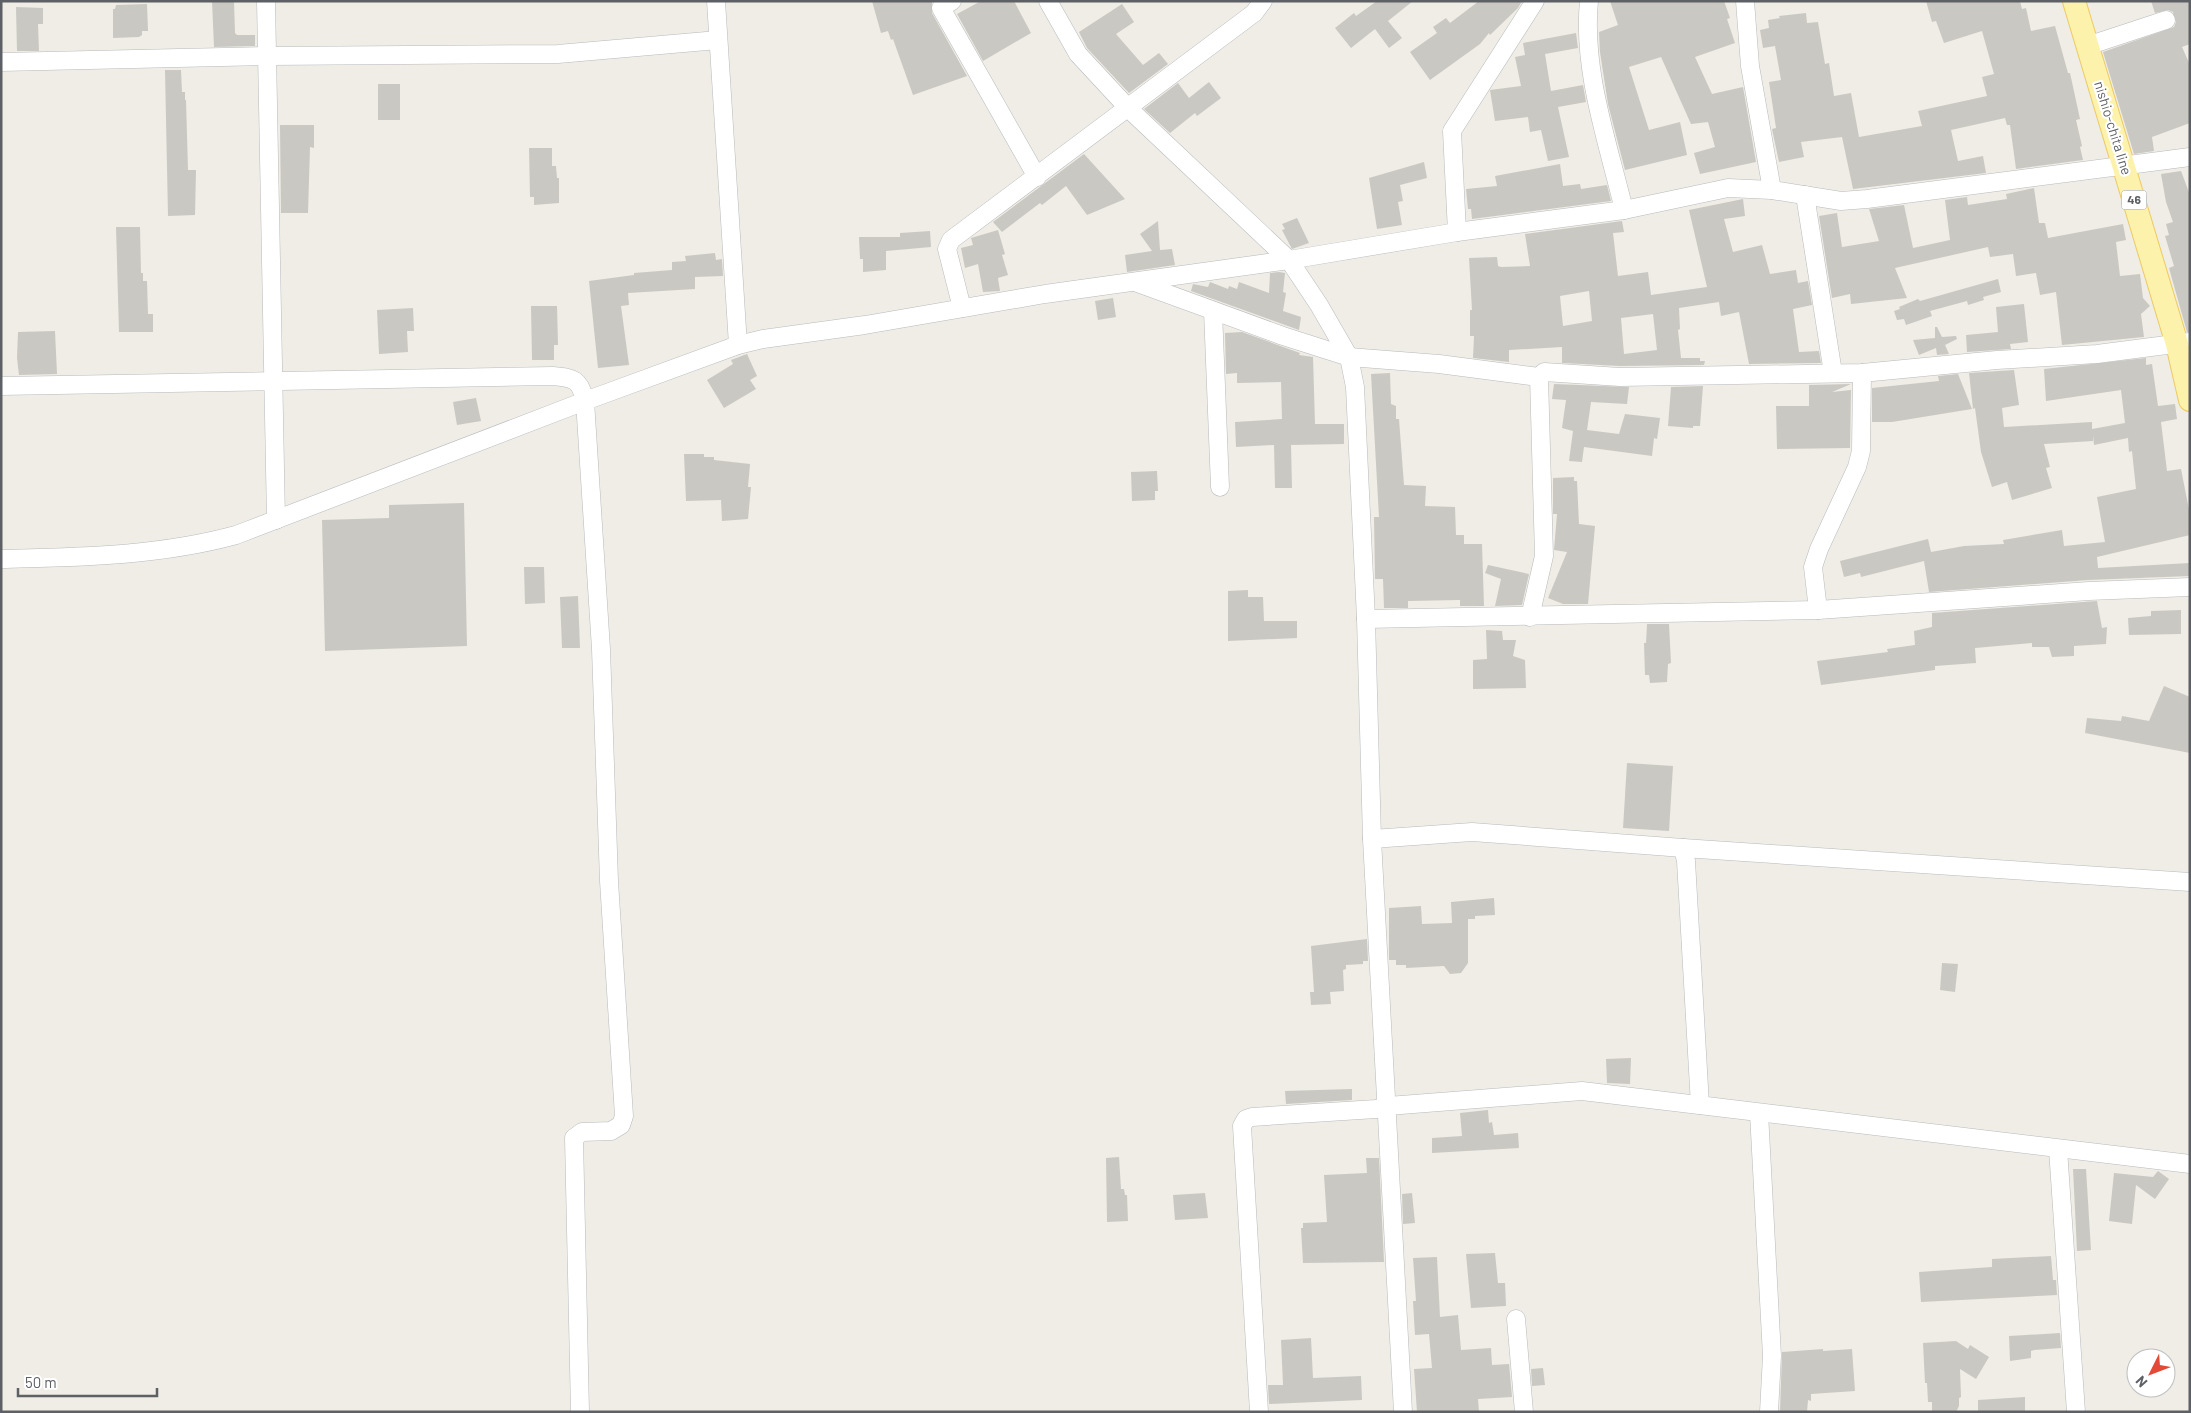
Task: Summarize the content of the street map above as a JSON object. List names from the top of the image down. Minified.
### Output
{"streets":{"main road":["nishio-chita line","46"]},"scale_bar":"50 m","north":"bottom left"}
